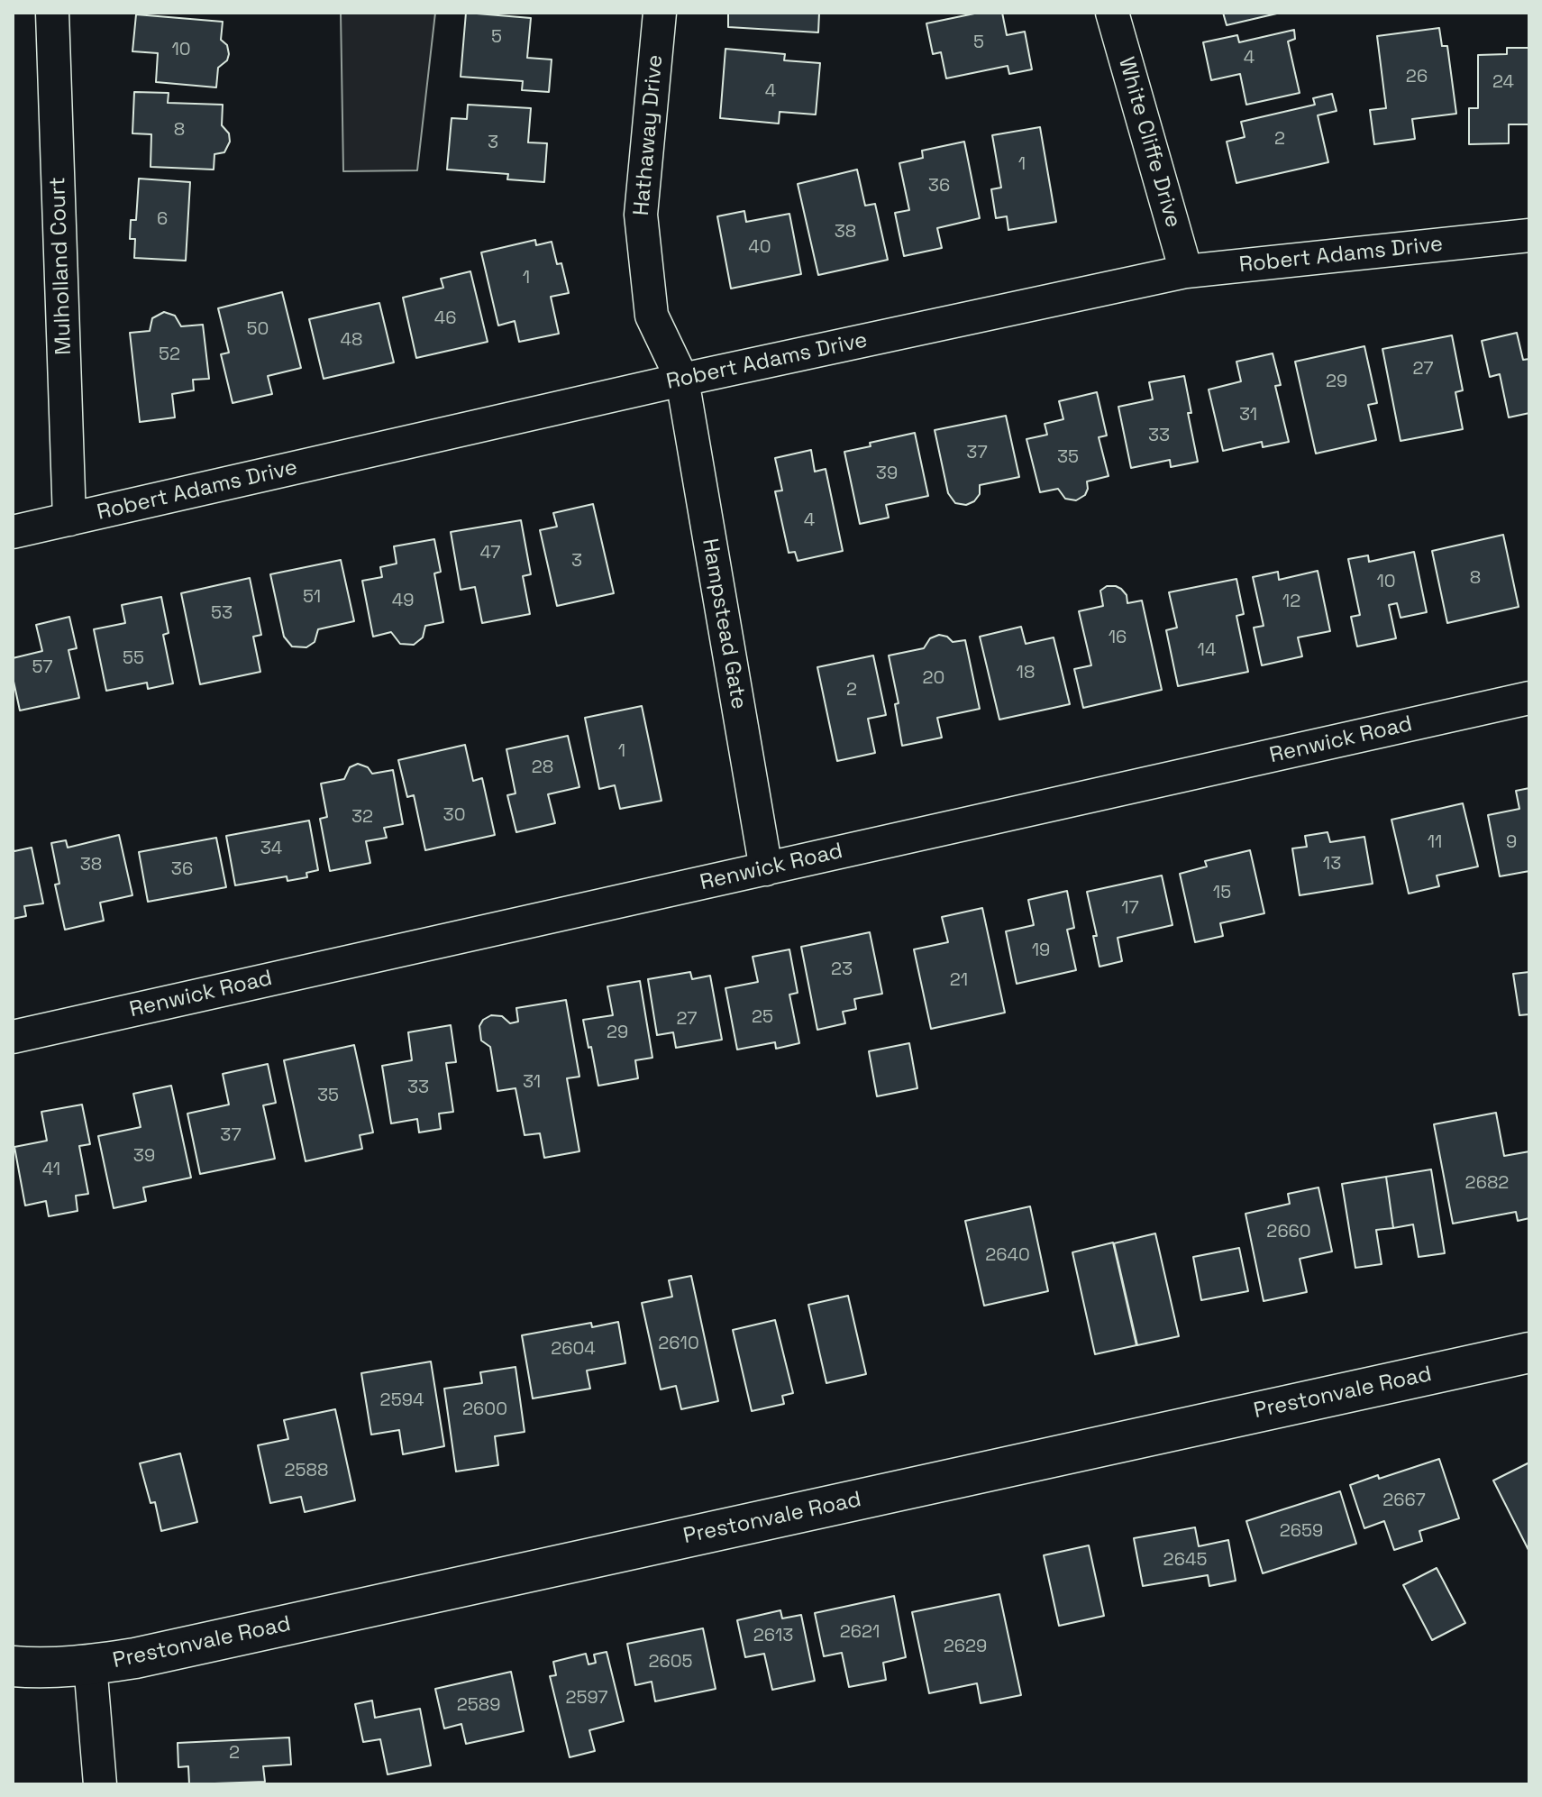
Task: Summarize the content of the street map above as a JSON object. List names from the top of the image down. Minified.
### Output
{"streets":{"street":["Hathaway Drive","White Cliffe Drive","Robert Adams Drive","Mulholland Court","Hampstead Gate","Renwick Road","Prestonvale Road"]},"crossings":[["Hathaway Drive","Robert Adams Drive"],["Hathaway Drive","Hampstead Gate"],["White Cliffe Drive","Robert Adams Drive"],["Robert Adams Drive","Mulholland Court"],["Robert Adams Drive","Hampstead Gate"],["Hampstead Gate","Renwick Road"]],"house_numbers":["5","5","10","4","26","24","4","8","2","3","1","36","6","38","40","1","46","50","48","52","27","29","31","33","37","35","39","4","47","3","8","10","51","49","12","53","16","14","55","57","18","20","2","1","28","30","32","11","9","34","13","38","36","15","17","19","23","21","25","27","29","31","33","35","37","39","41","2682","2660","2640","2610","2604","2594","2600","2588","2667","2659","2645","2621","2613","2629","2605","2597","2589","2"]}
